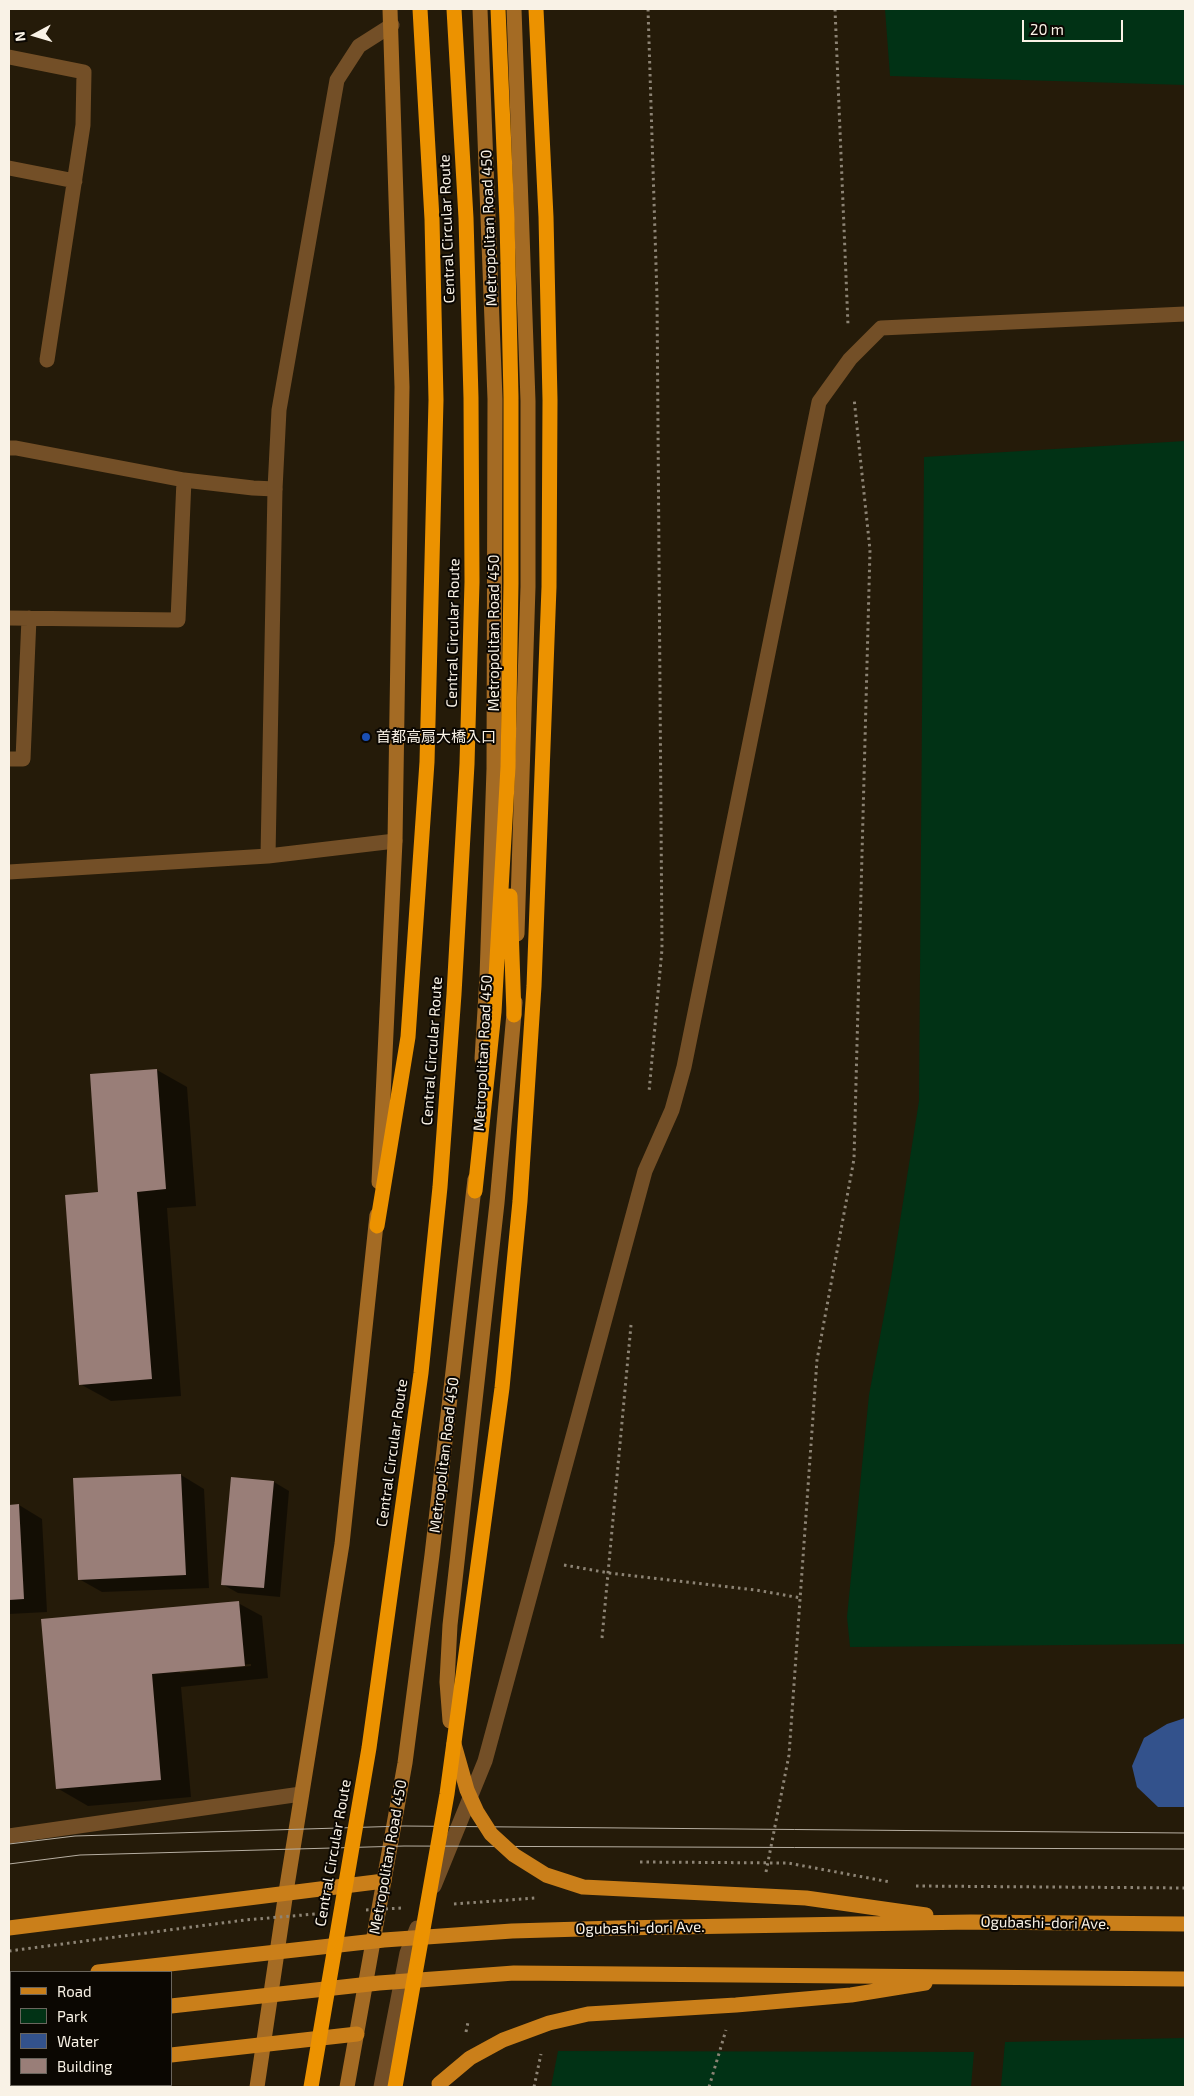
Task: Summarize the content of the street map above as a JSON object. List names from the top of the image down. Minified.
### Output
{"streets":{"highway":["Central Circular Route"],"main road":["Metropolitan Road 450","Ogubashi-dori Ave."]},"places":["首都高扇大橋入口"],"legend":["Road","Park","Water","Building"],"scale_bar":"20 m","north":"left"}
